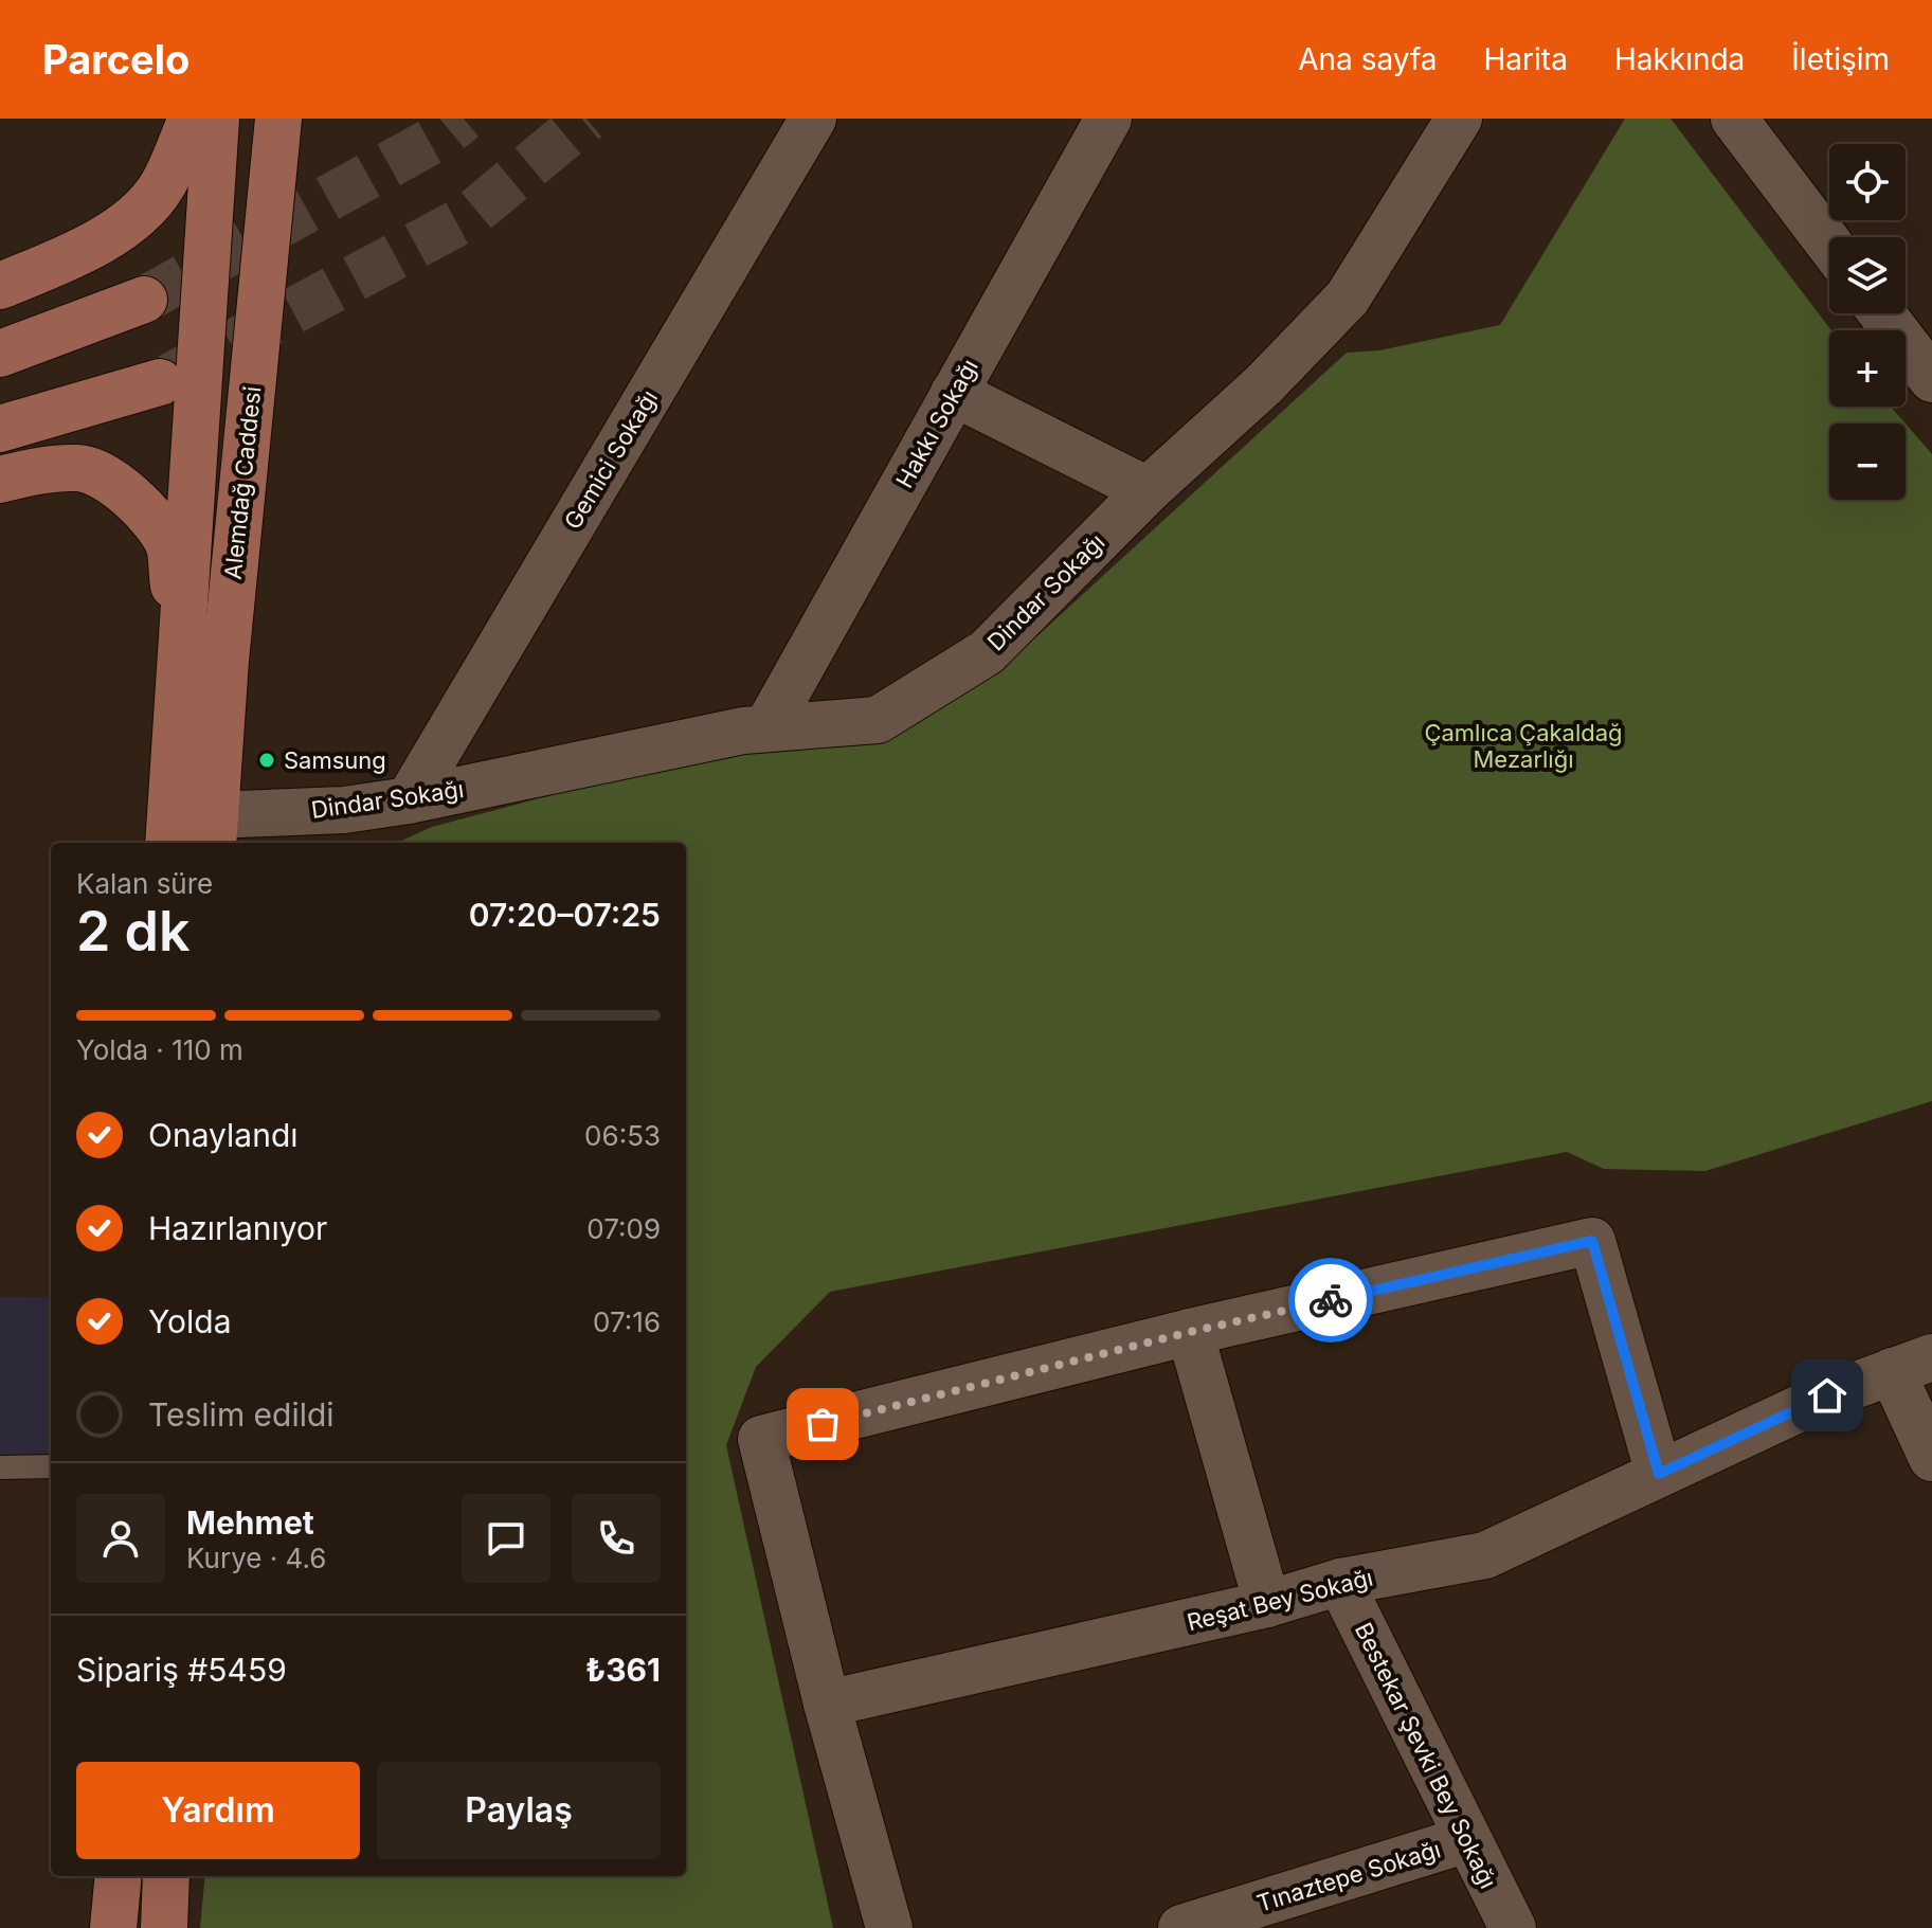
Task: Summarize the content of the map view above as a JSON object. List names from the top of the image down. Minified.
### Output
{"streets":{"main road":["Alemdağ Caddesi"],"street":["Hakkı Sokağı","Gemici Sokağı","Dindar Sokağı","Reşat Bey Sokağı","Bestekar Şevki Bey Sokağı","Tınaztepe Sokağı"]},"crossings":[["Hakkı Sokağı","Dindar Sokağı"],["Gemici Sokağı","Dindar Sokağı"],["Alemdağ Caddesi","Dindar Sokağı"],["Reşat Bey Sokağı","Bestekar Şevki Bey Sokağı"],["Bestekar Şevki Bey Sokağı","Tınaztepe Sokağı"]],"parks":["Çamlıca Çakaldağ Mezarlığı"],"places":["Samsung"],"page":{"header":"Parcelo","nav":["Ana sayfa","Harita","Hakkında","İletişim"],"map_buttons":["+","−"],"heading":["2 dk","Kalan süre","07:20–07:25"],"panel":["Mehmet","Kurye · 4.6","Sipariş #5459","₺361"],"bar":"Yolda · 110 m","list":[["Onaylandı","06:53"],["Hazırlanıyor","07:09"],["Yolda","07:16"],"Teslim edildi"],"buttons":["Yardım","Paylaş"]}}
